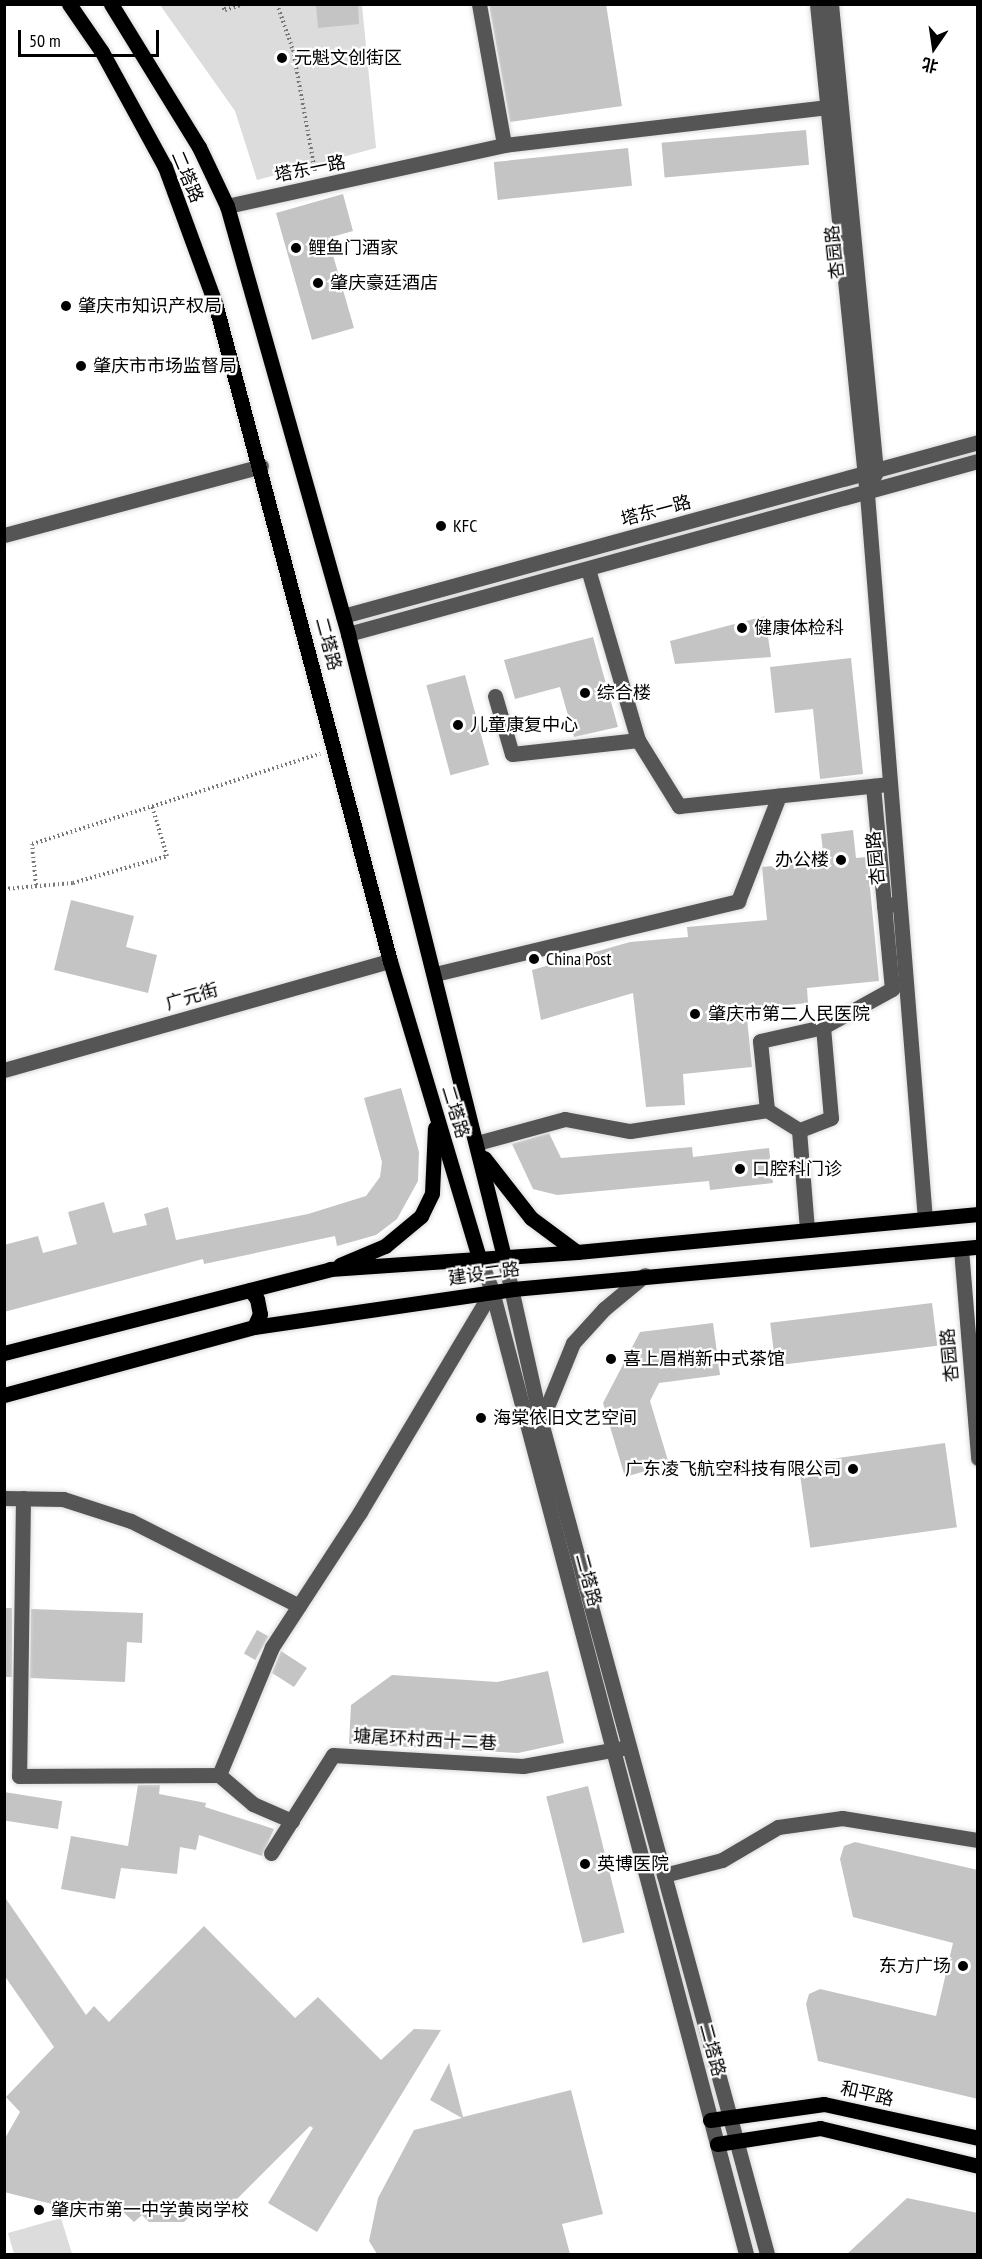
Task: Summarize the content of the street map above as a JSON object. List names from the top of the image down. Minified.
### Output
{"streets":{"main road":["二塔路","建设二路","和平路"],"street":["塔东一路","杏园路","广元街","塘尾环村西十二巷"]},"crossings":[["塔东一路","二塔路"],["塔东一路","杏园路"],["二塔路","广元街"],["二塔路","建设二路"],["二塔路","塘尾环村西十二巷"],["二塔路","和平路"],["杏园路","建设二路"]],"places":["元魁文创街区","鲤鱼门酒家","肇庆豪廷酒店","肇庆市知识产权局","肇庆市市场监督局","KFC","健康体检科","综合楼","儿童康复中心","办公楼","China Post","肇庆市第二人民医院","口腔科门诊","喜上眉梢新中式茶馆","海棠依旧文艺空间","广东凌飞航空科技有限公司","英博医院","东方广场","肇庆市第一中学黄岗学校"],"scale_bar":"50 m","north":"bottom"}
